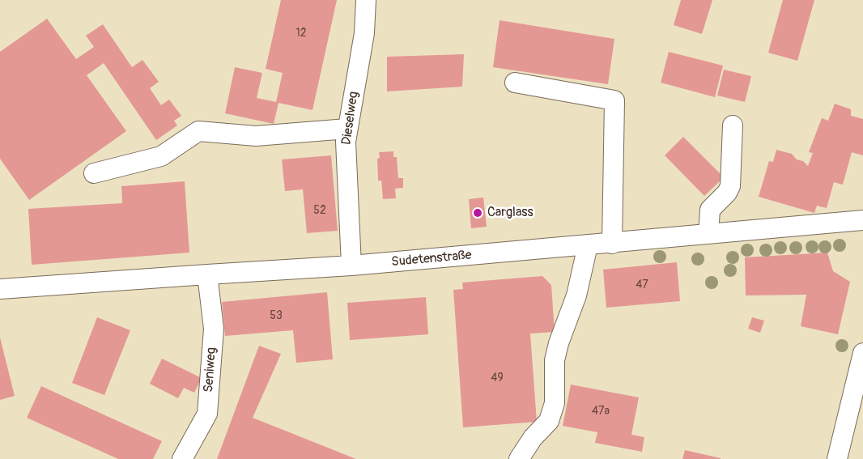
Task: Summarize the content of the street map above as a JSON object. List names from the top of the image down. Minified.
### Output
{"streets":{"street":["Dieselweg","Sudetenstraße","Seniweg"]},"crossings":[["Dieselweg","Sudetenstraße"],["Sudetenstraße","Seniweg"]],"places":["Carglass"],"house_numbers":["12","52","47","53","49","47a"]}
